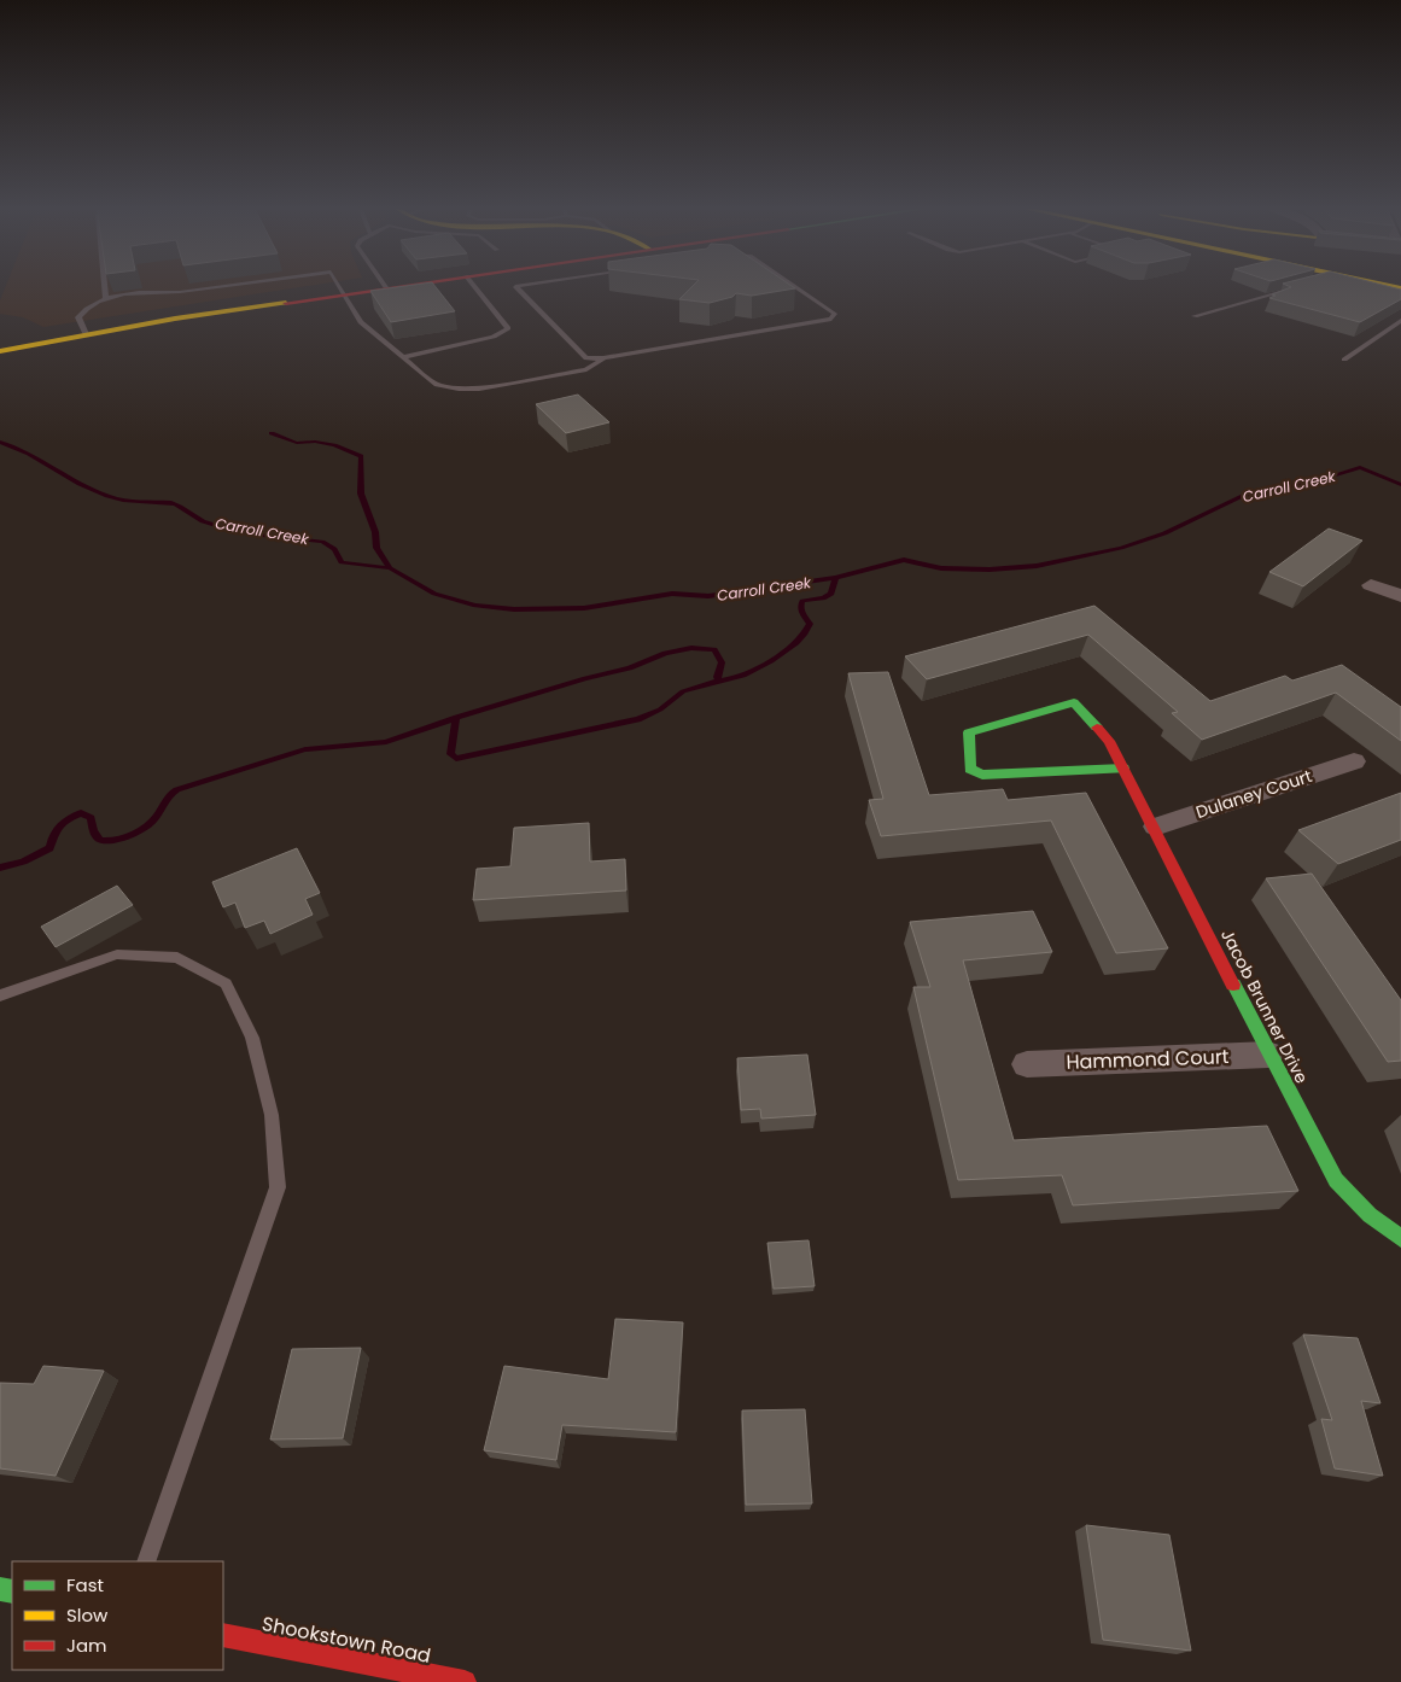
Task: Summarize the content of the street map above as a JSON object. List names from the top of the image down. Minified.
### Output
{"streets":{"street":["Dulaney Court","Jacob Brunner Drive","Hammond Court","Shookstown Road"]},"crossings":[["Dulaney Court","Jacob Brunner Drive"],["Jacob Brunner Drive","Hammond Court"]],"water":["Carroll Creek"],"legend":["Fast","Slow","Jam"]}
